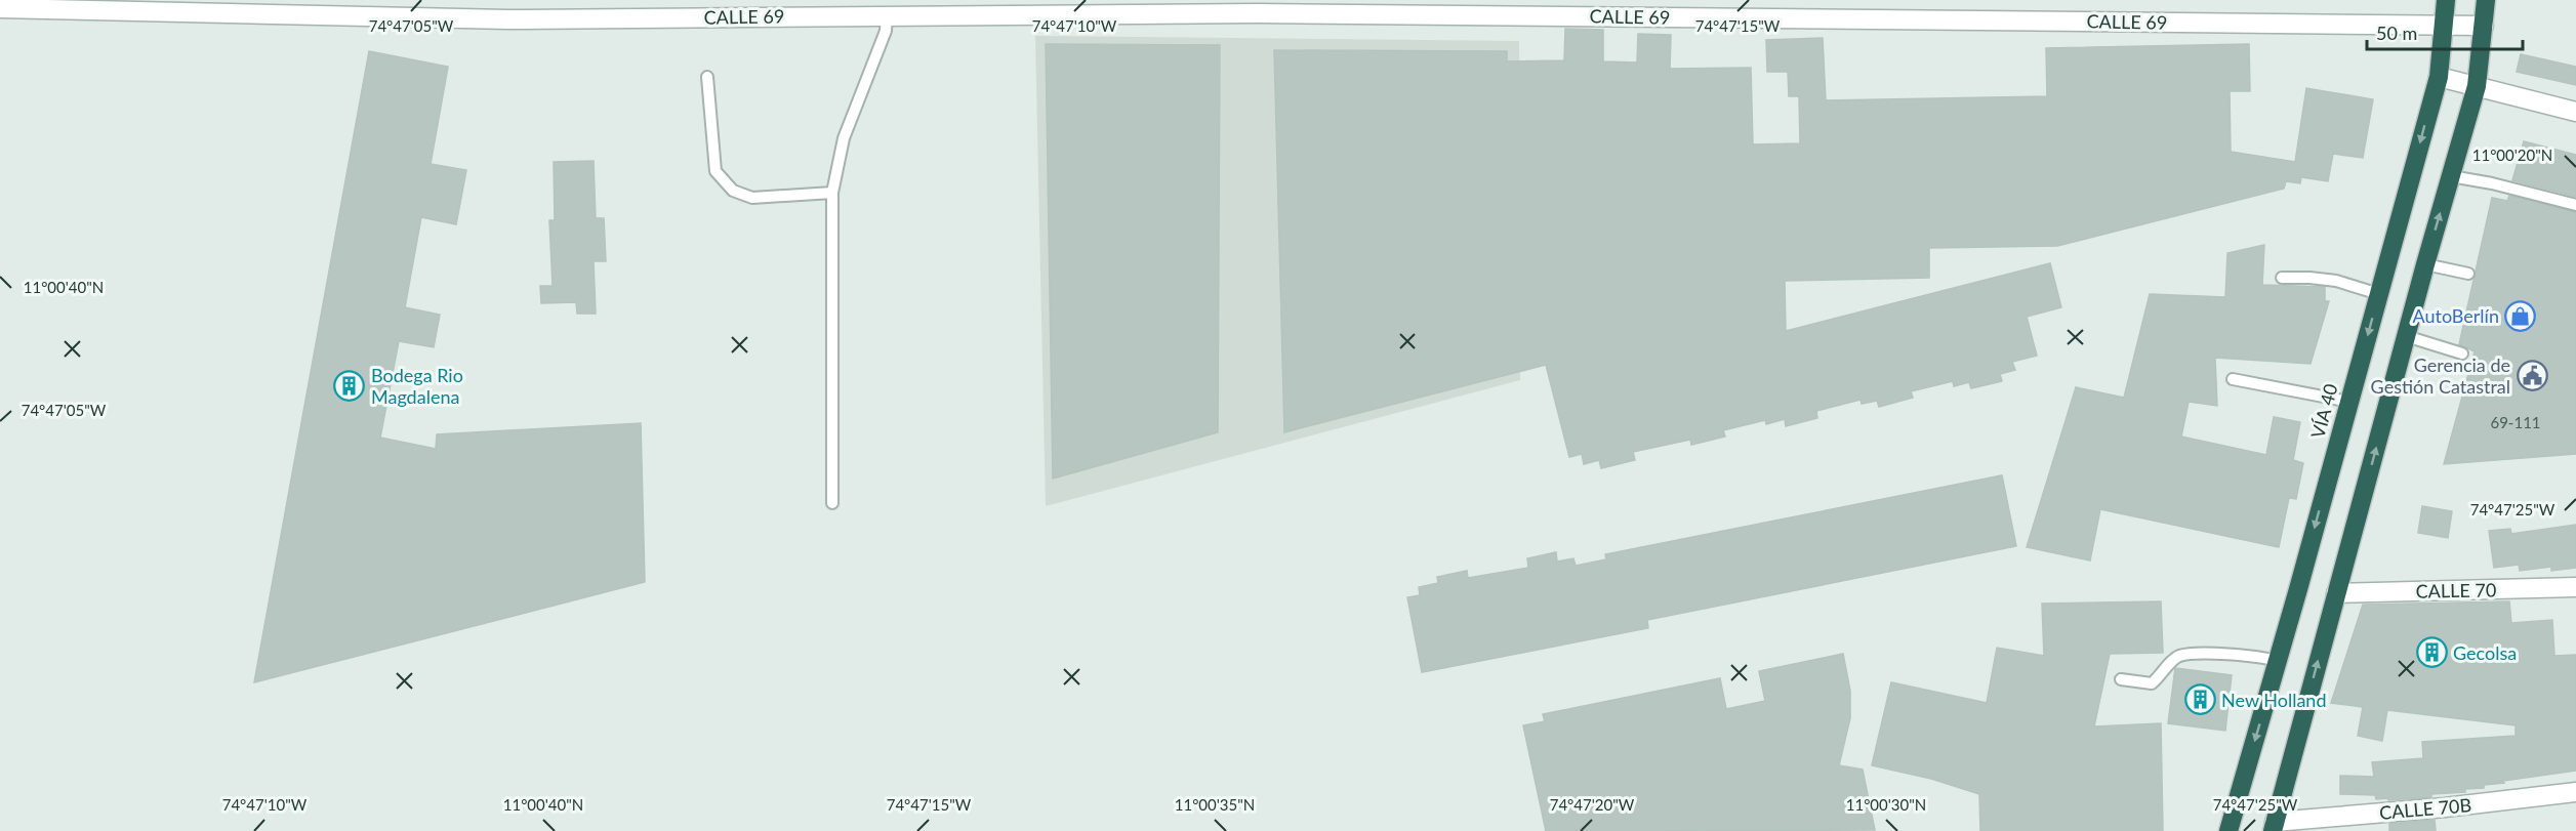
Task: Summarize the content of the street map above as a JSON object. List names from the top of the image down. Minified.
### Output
{"streets":{"highway":["VÍA 40"],"street":["CALLE 69","CALLE 70","CALLE 70B"]},"crossings":[["CALLE 69","VÍA 40"]],"places":{"shop":["AutoBerlín"],"public building":["Gerencia de Gestión Catastral"],"building":["Bodega Rio Magdalena","Gecolsa","New Holland"]},"house_numbers":["69-111"],"scale_bar":"50 m","coordinates":["74°47'05\"W","74°47'10\"W","74°47'15\"W","11°00'20\"N","11°00'40\"N","74°47'25\"W","11°00'35\"N","74°47'20\"W","11°00'30\"N"]}
